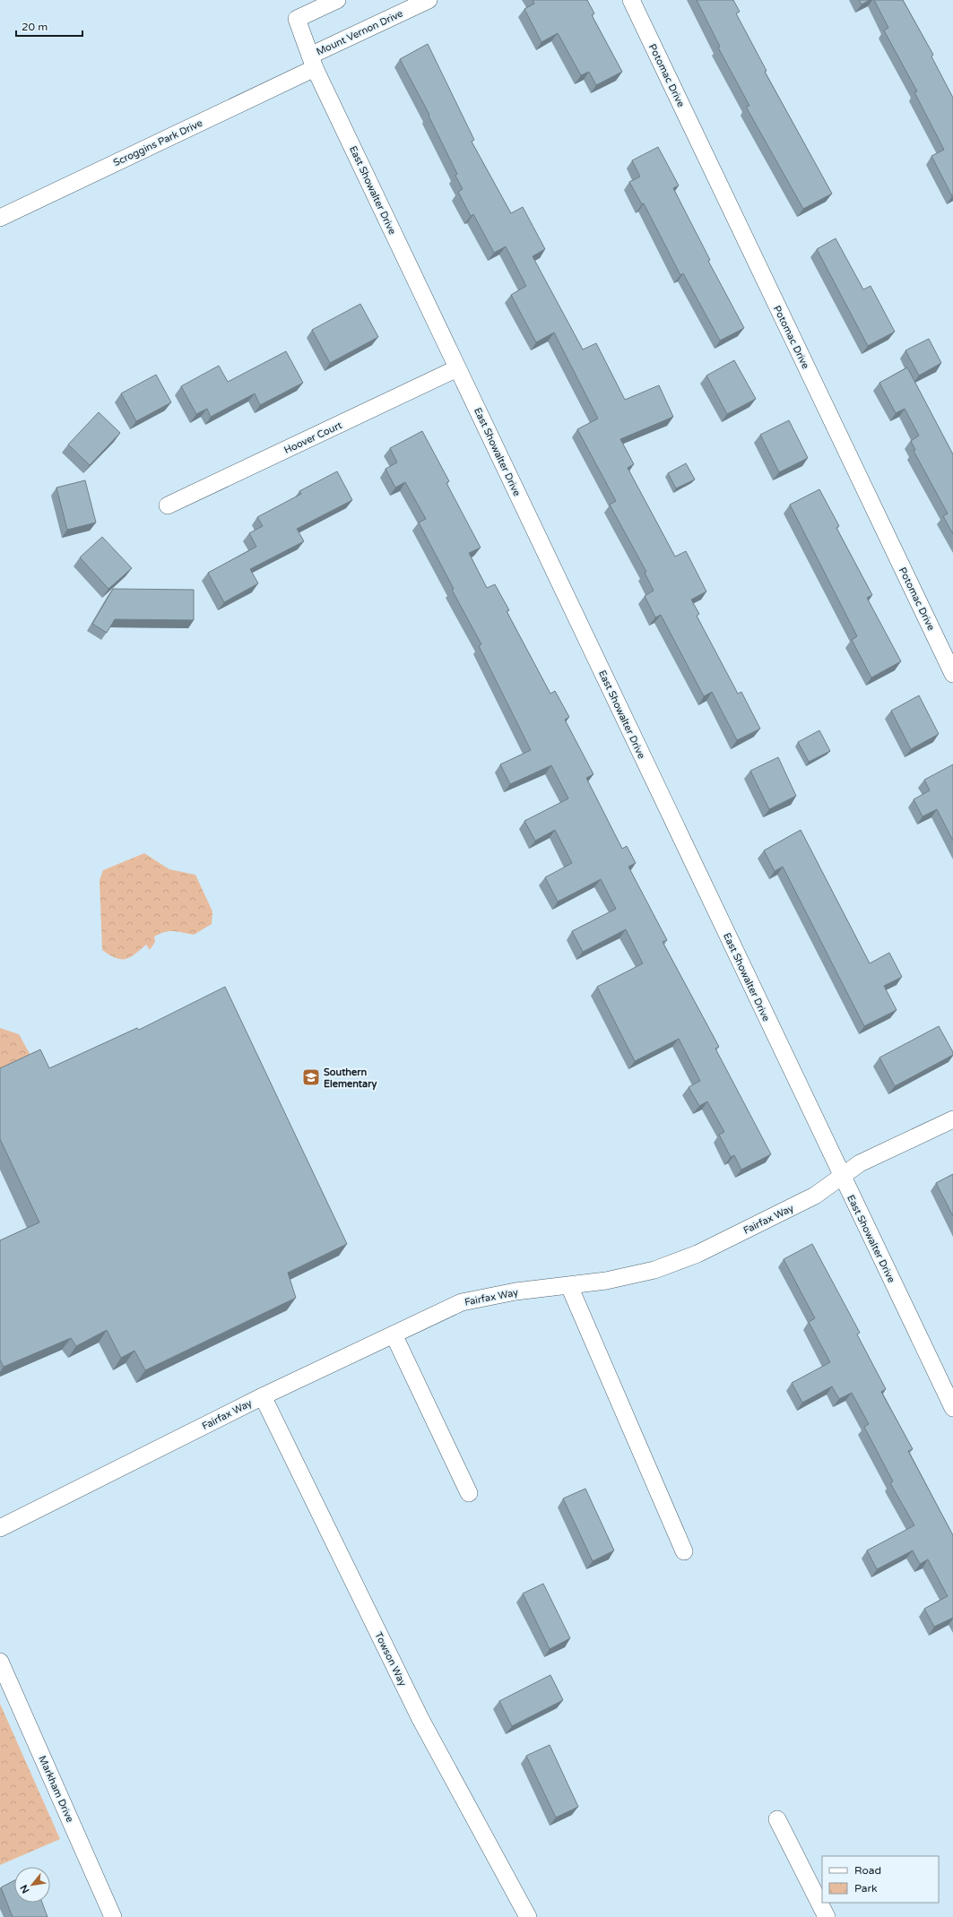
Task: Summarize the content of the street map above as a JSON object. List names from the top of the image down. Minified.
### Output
{"streets":{"street":["Mount Vernon Drive","Potomac Drive","Scroggins Park Drive","East Showalter Drive","Hoover Court","Fairfax Way","Towson Way","Markham Drive"]},"crossings":[["Mount Vernon Drive","Scroggins Park Drive"],["Mount Vernon Drive","East Showalter Drive"],["Scroggins Park Drive","East Showalter Drive"],["East Showalter Drive","Hoover Court"],["East Showalter Drive","Fairfax Way"],["Fairfax Way","Towson Way"]],"places":{"school or university":["Southern Elementary"]},"legend":["Road","Park"],"scale_bar":"20 m","north":"bottom left"}
